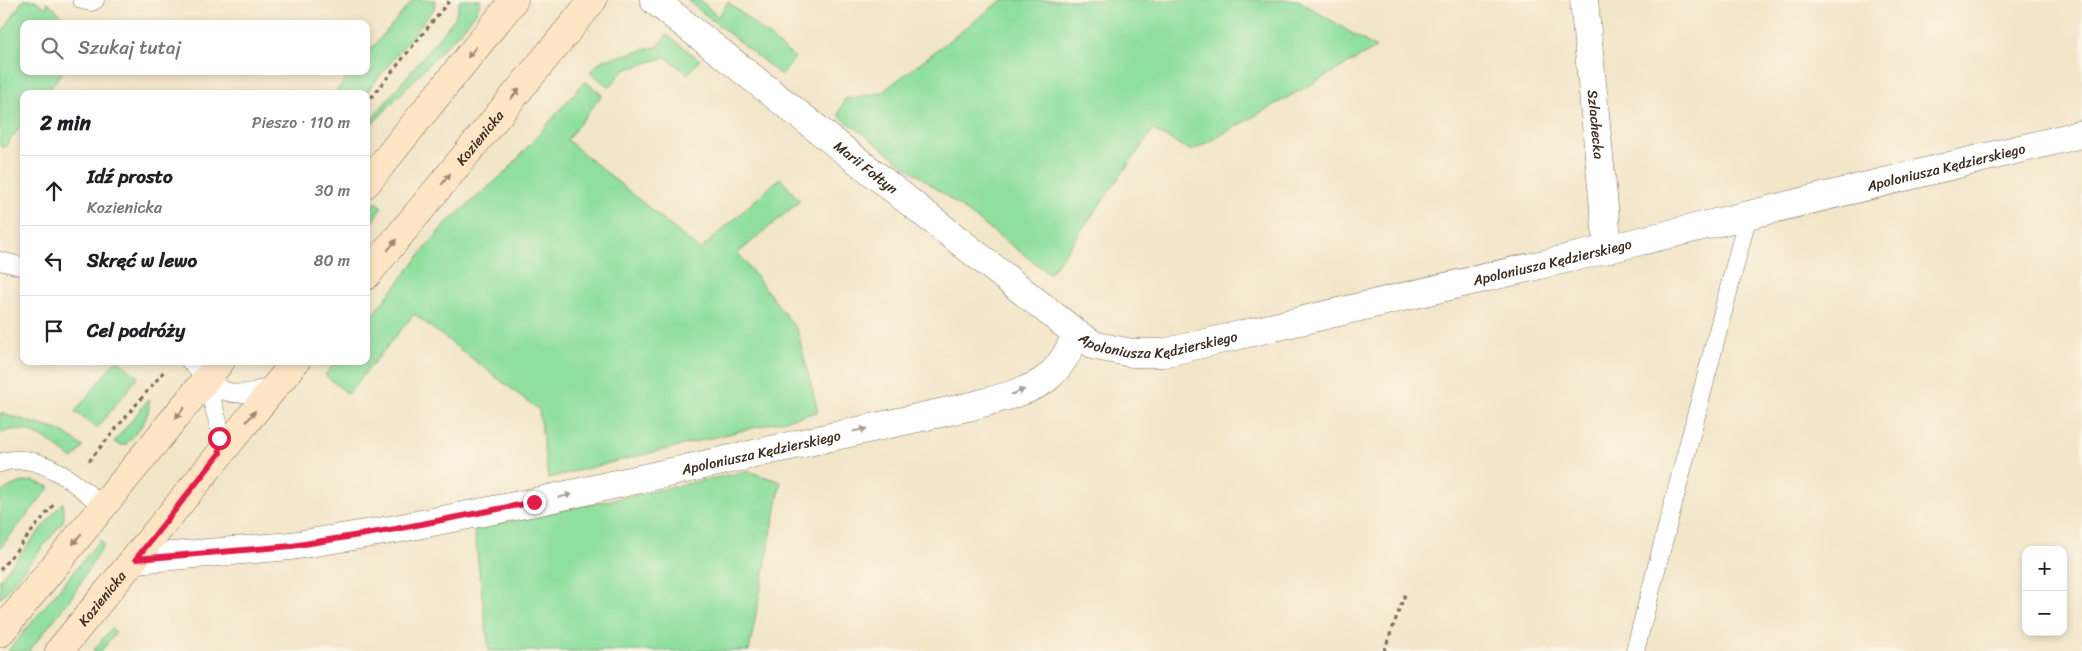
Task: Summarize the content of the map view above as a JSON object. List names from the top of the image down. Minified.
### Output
{"streets":{"main road":["Kozienicka"],"street":["Szlachecka","Marii Fołtyn","Apoloniusza Kędzierskiego"]},"crossings":[["Szlachecka","Apoloniusza Kędzierskiego"],["Kozienicka","Apoloniusza Kędzierskiego"],["Marii Fołtyn","Apoloniusza Kędzierskiego"]],"one_way":["Apoloniusza Kędzierskiego"],"page":{"search":"Szukaj tutaj","heading":["2 min","Pieszo · 110 m"],"list":[["Idź prosto","Kozienicka","30 m"],["Skręć w lewo","80 m"],"Cel podróży"],"map_buttons":["+","−"]}}
